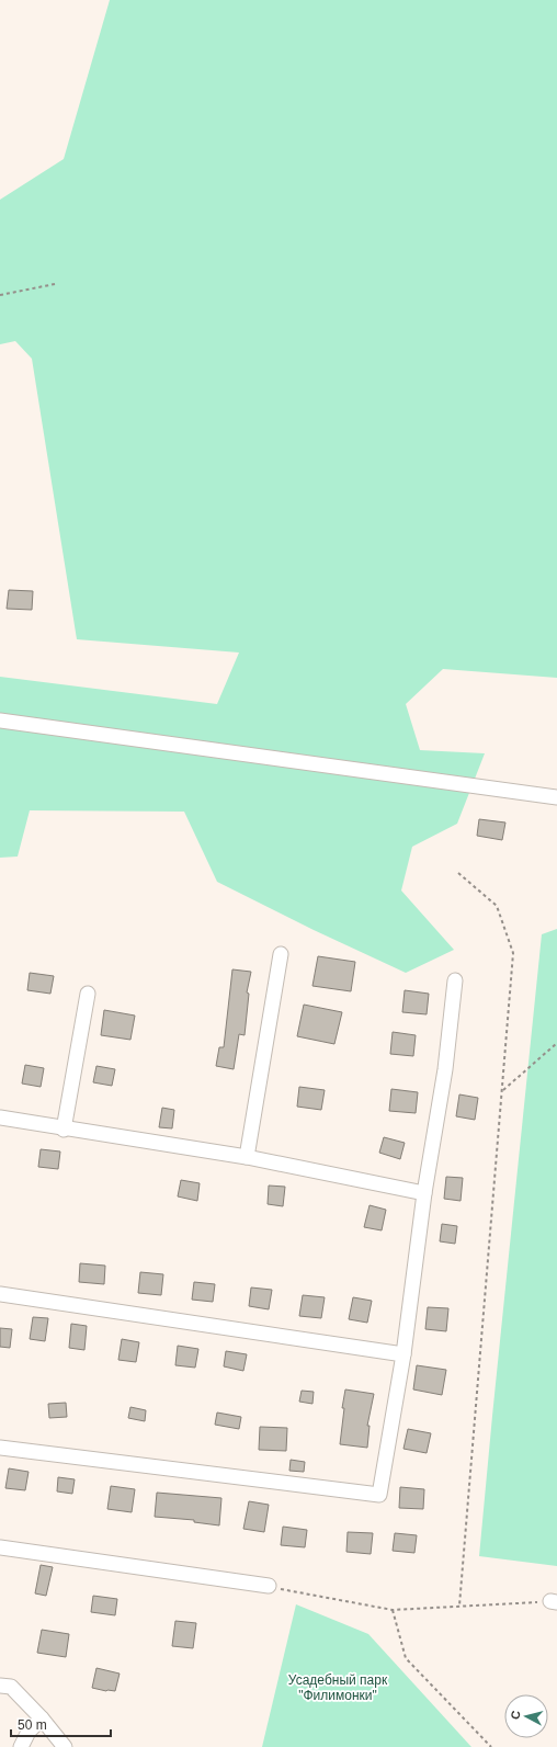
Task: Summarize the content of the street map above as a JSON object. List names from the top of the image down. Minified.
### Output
{"parks":["Усадебный парк \"Филимонки\""],"scale_bar":"50 m","north":"left"}
